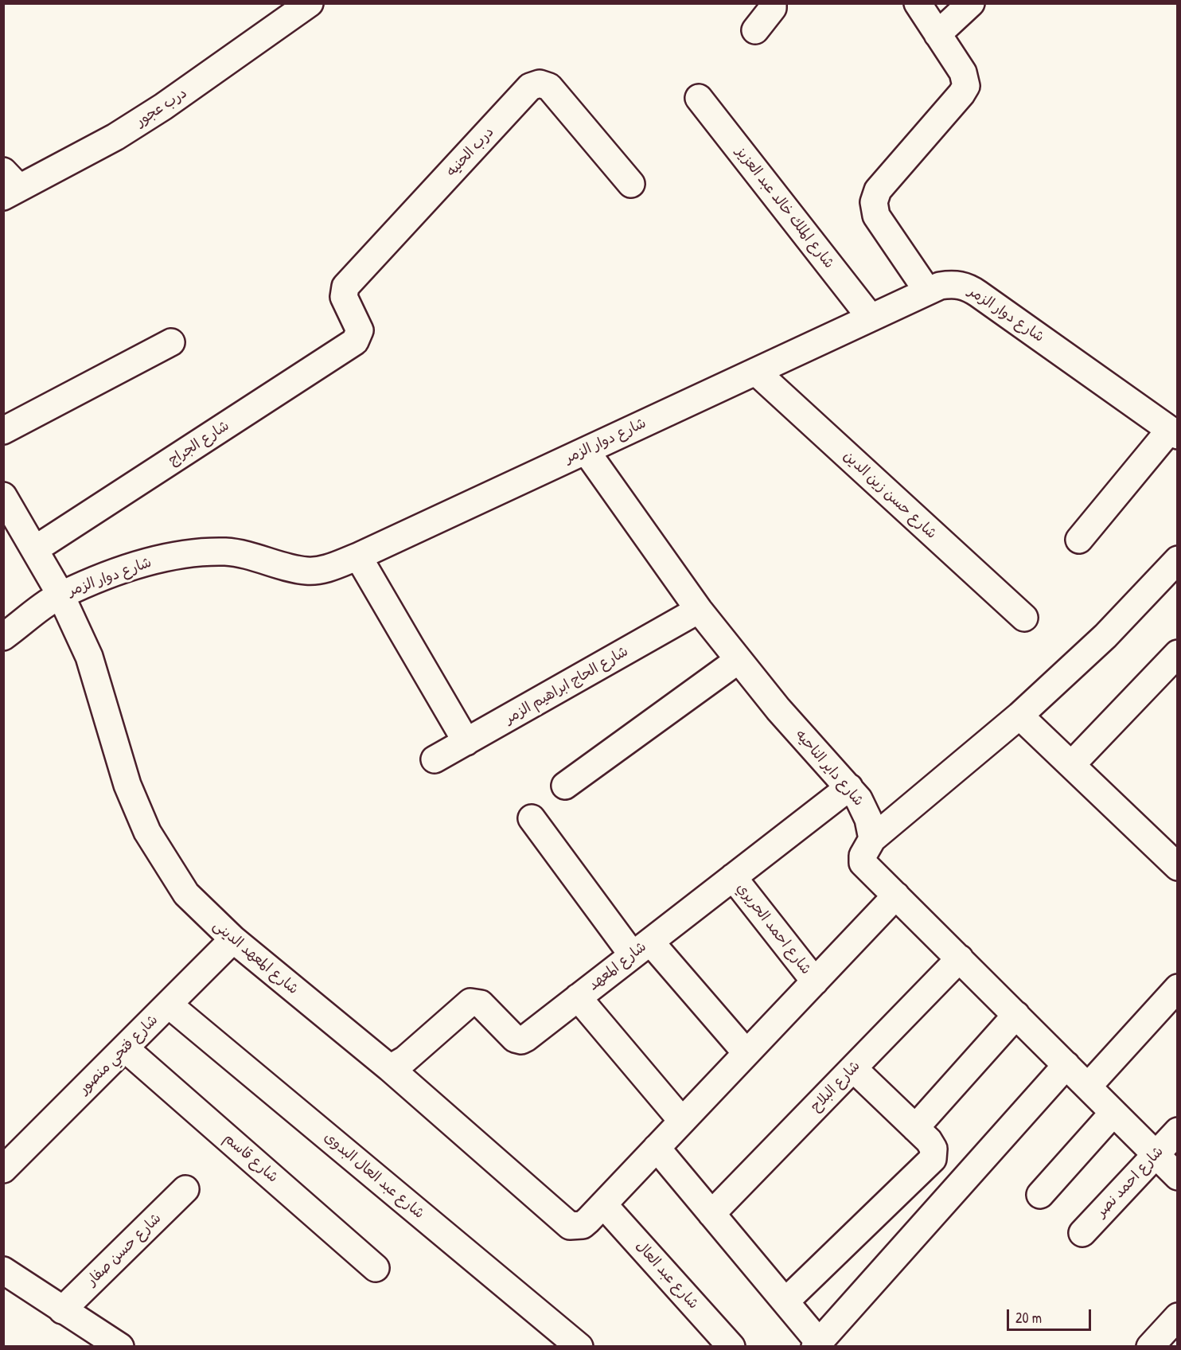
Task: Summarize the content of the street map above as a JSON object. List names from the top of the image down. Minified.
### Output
{"streets":{"street":["درب عجور","درب الحنيه","شارع الملك خالد عبد العزيز","شارع دوار الزمر","شارع الجراج","شارع حسن زين الدين","شارع الحاج ابراهيم الزمر","شارع داير الناحيه","شارع احمد الحريري","شارع المعهد الدينى","شارع المعهد","شارع فتحي منصور","شارع البلاح","شارع قاسم","شارع عبد العال البدوى","شارع احمد نصر","شارع حسن صفار","شارع عبد العال"]},"crossings":[["درب الحنيه","شارع الجراج"],["شارع الملك خالد عبد العزيز","شارع دوار الزمر"],["شارع دوار الزمر","شارع حسن زين الدين"],["شارع دوار الزمر","شارع داير الناحيه"],["شارع دوار الزمر","شارع المعهد الدينى"],["شارع الجراج","شارع المعهد الدينى"],["شارع الحاج ابراهيم الزمر","شارع داير الناحيه"],["شارع داير الناحيه","شارع المعهد"],["شارع احمد الحريري","شارع المعهد"],["شارع المعهد الدينى","شارع المعهد"],["شارع المعهد الدينى","شارع فتحي منصور"],["شارع المعهد الدينى","شارع عبد العال"],["شارع فتحي منصور","شارع قاسم"],["شارع فتحي منصور","شارع عبد العال البدوى"]],"scale_bar":"20 m"}
